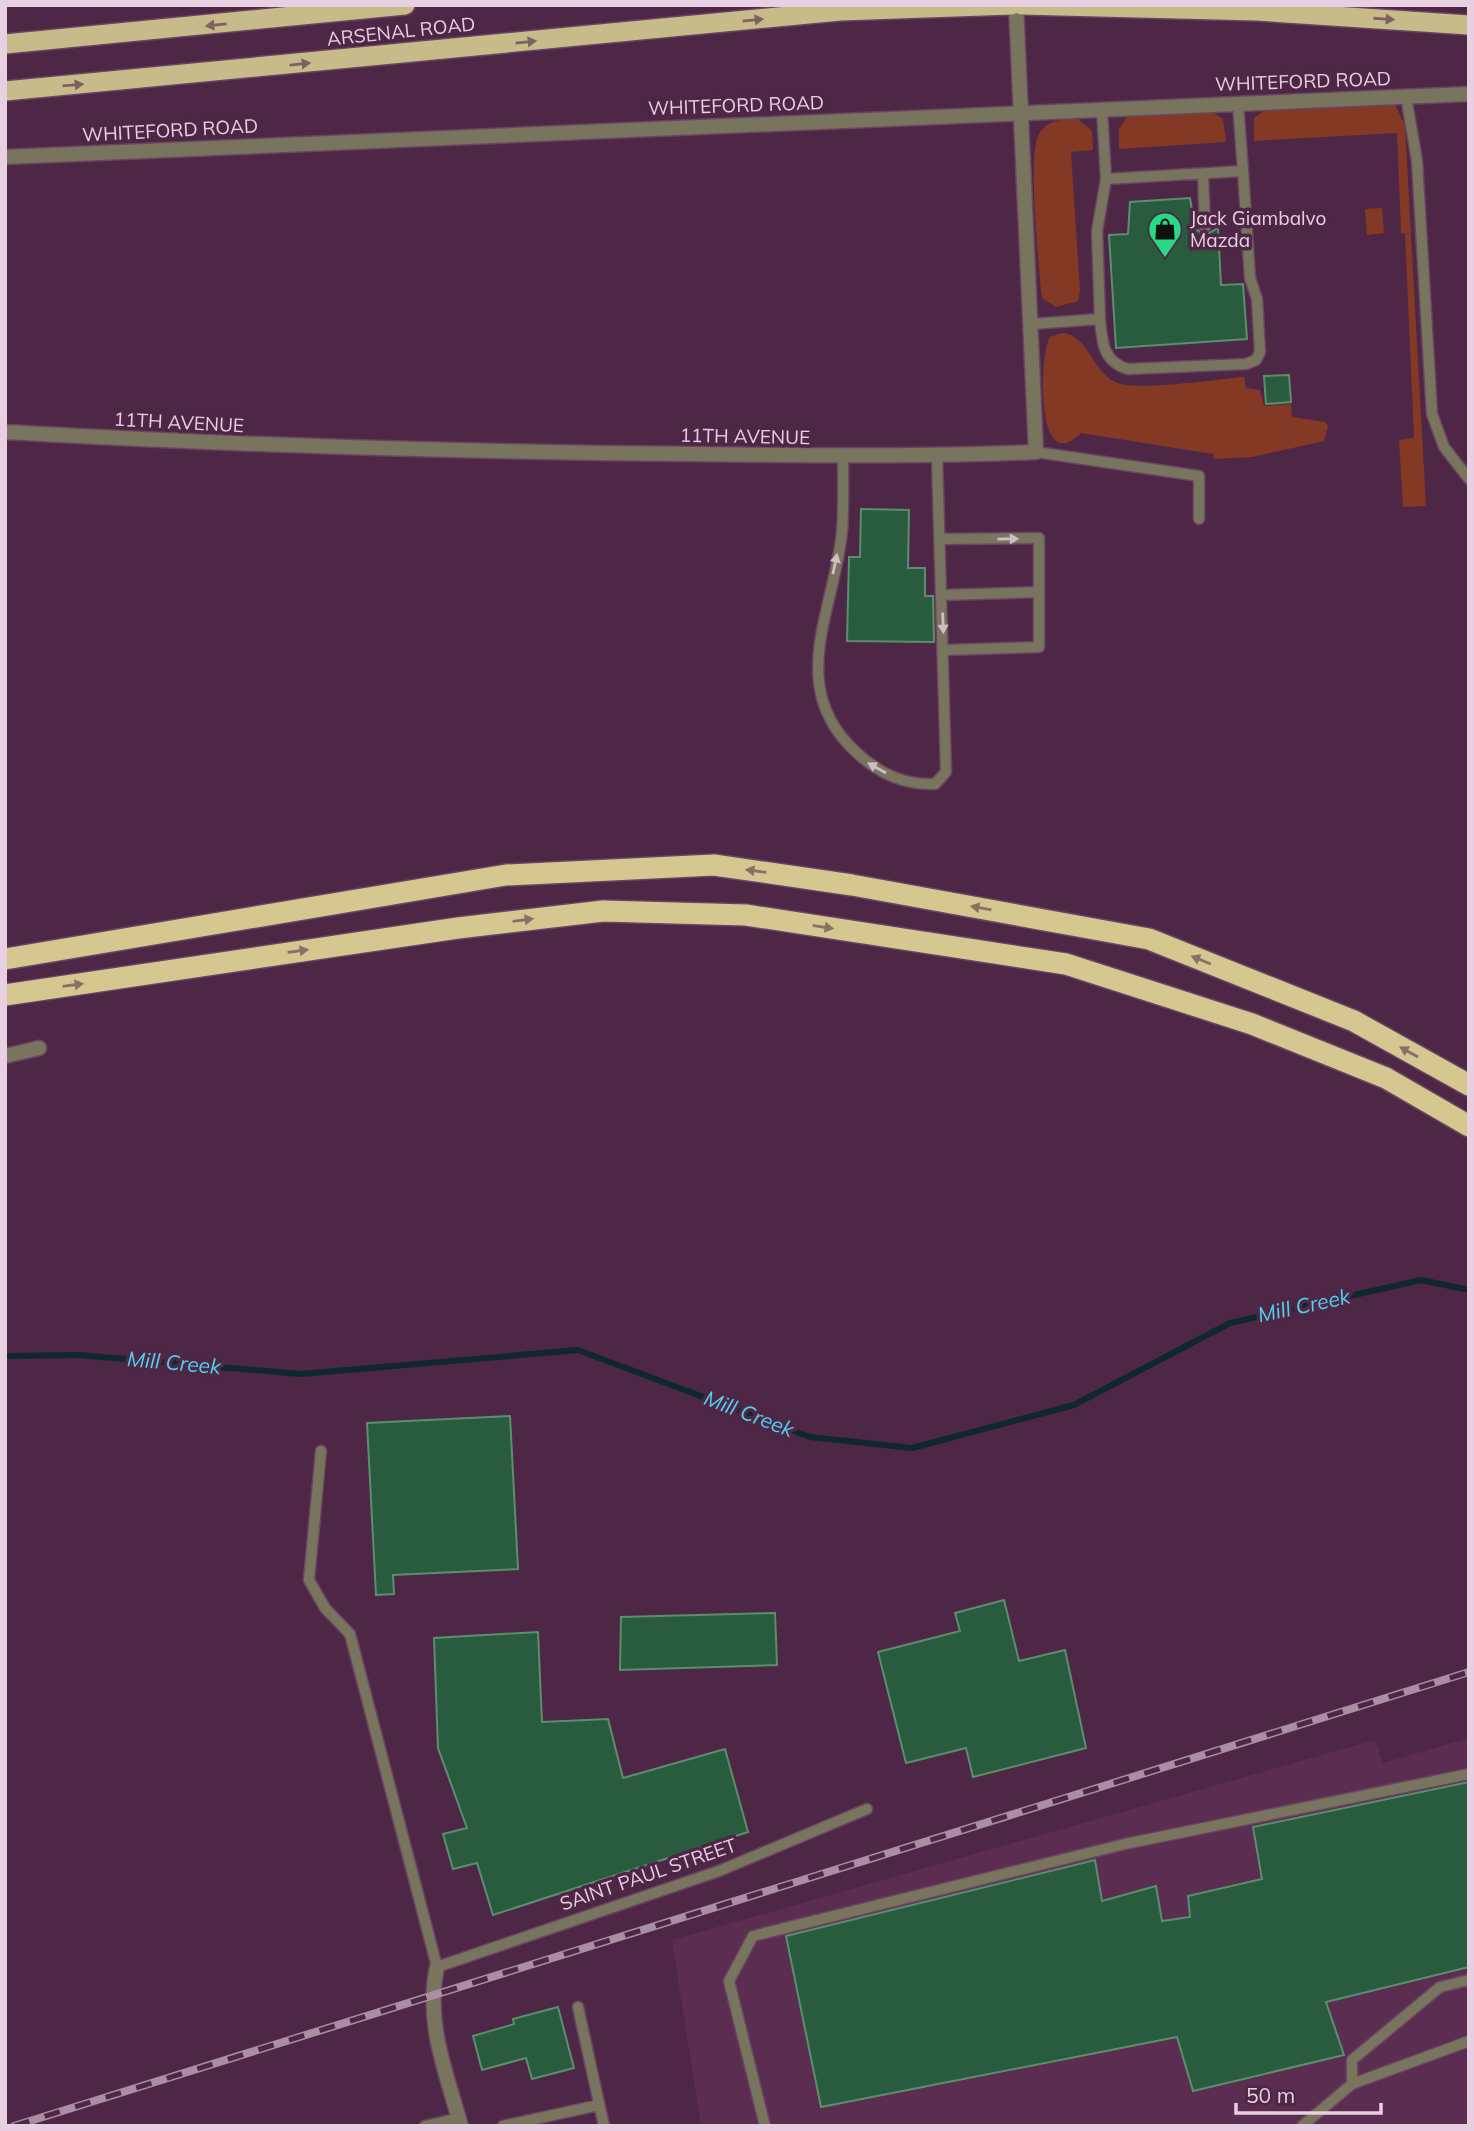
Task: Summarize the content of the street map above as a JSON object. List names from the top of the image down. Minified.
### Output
{"streets":{"highway":["ARSENAL ROAD"],"street":["WHITEFORD ROAD","11TH AVENUE"],"lane":["SAINT PAUL STREET"]},"water":["Mill Creek"],"places":{"shop":["Jack Giambalvo Mazda"]},"scale_bar":"50 m"}
